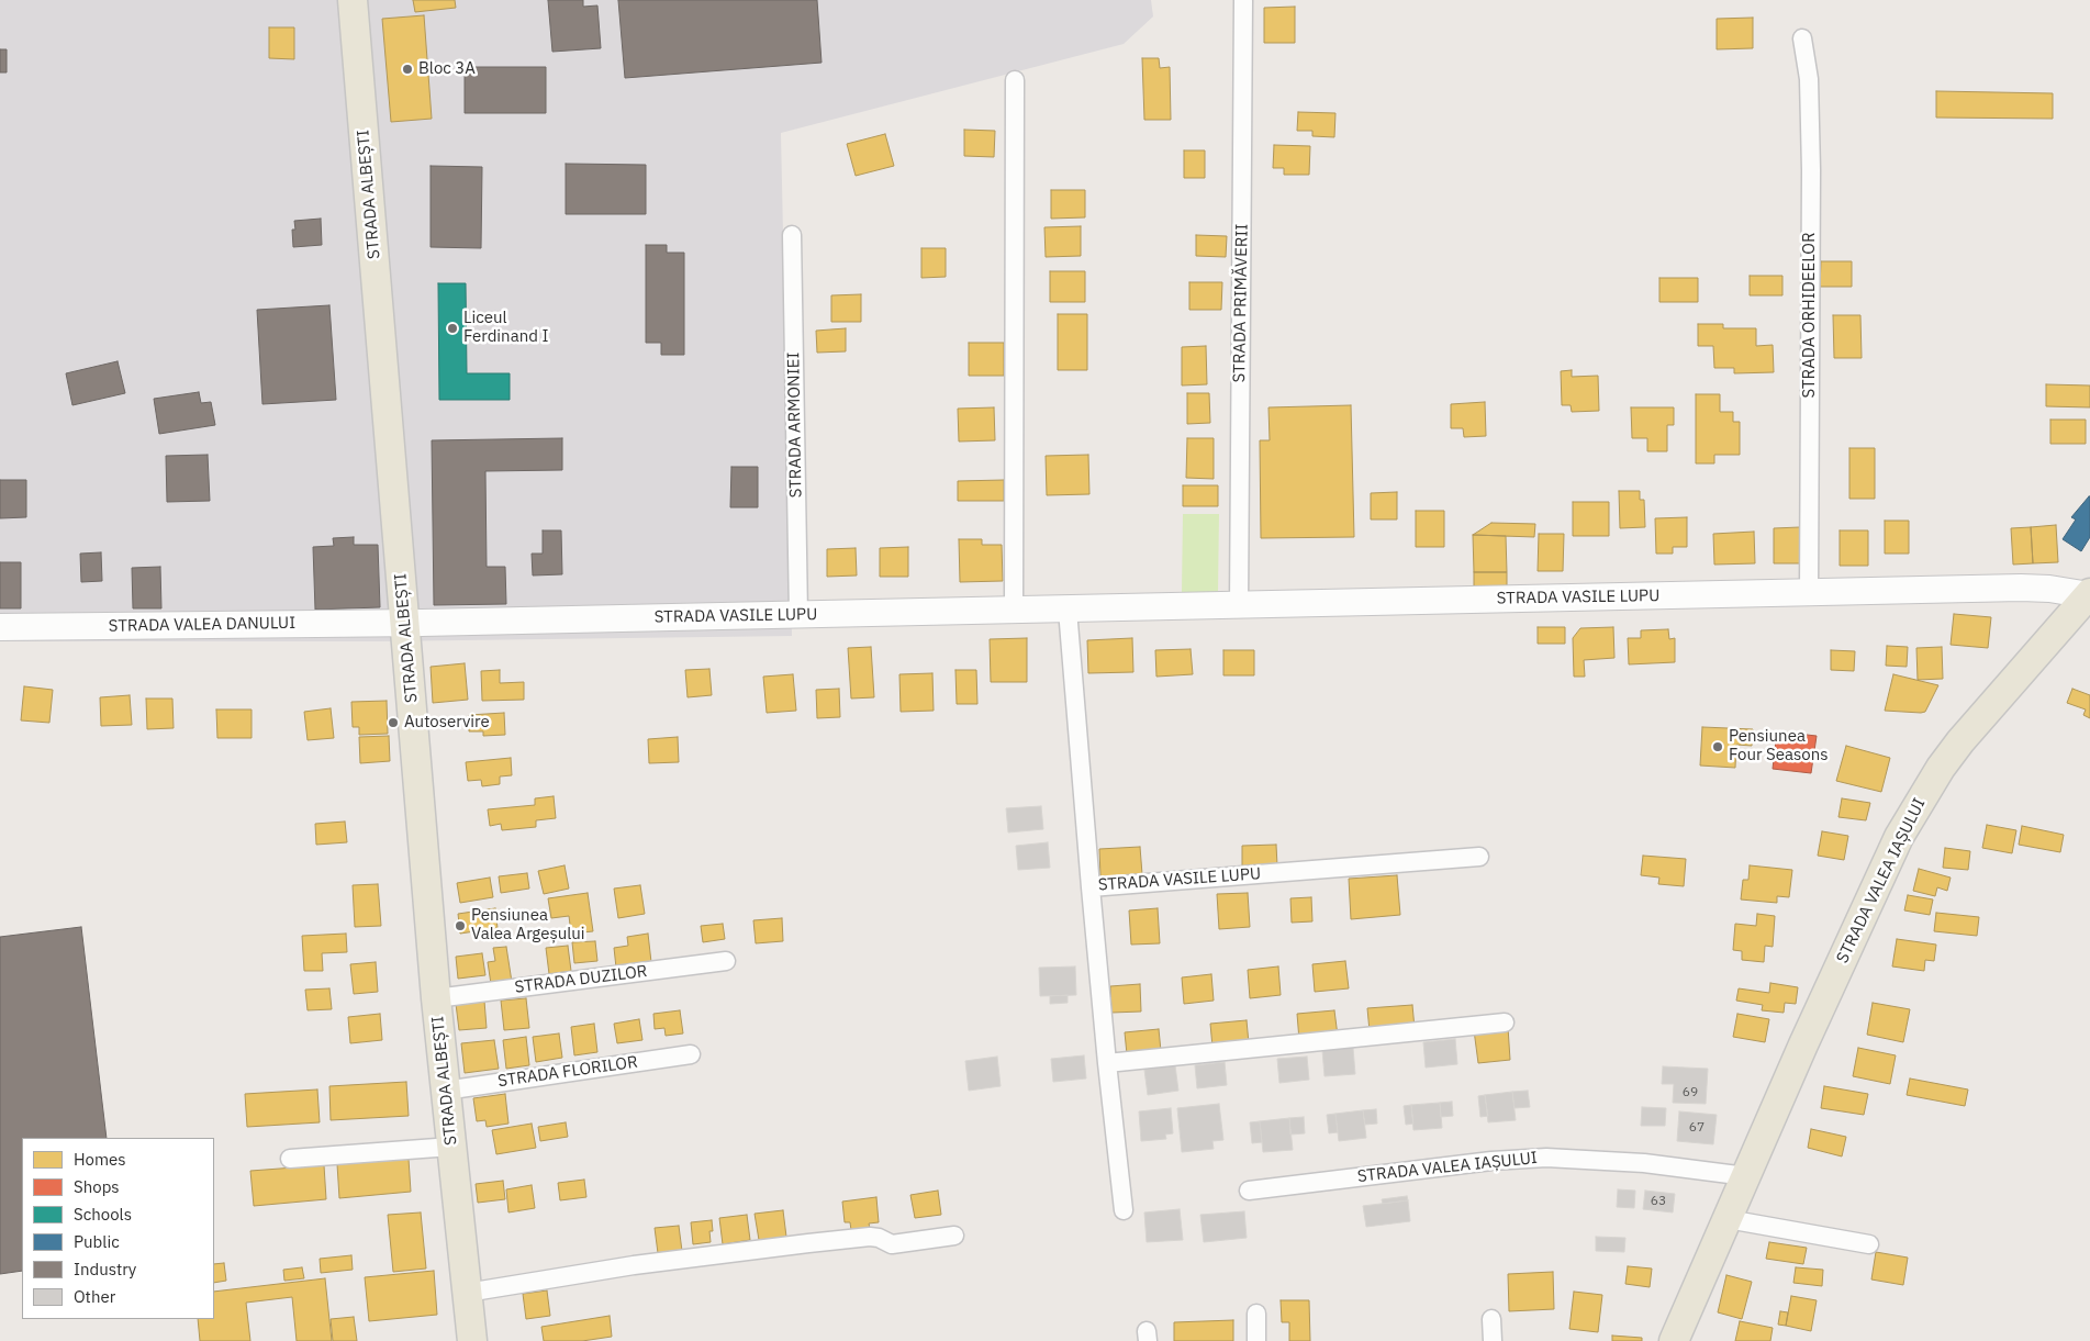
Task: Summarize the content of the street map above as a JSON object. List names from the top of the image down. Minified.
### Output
{"streets":{"main road":["STRADA ALBEȘTI","STRADA VASILE LUPU","STRADA VALEA DANULUI","STRADA VALEA IAȘULUI"],"street":["STRADA PRIMĂVERII","STRADA ORHIDEELOR","STRADA ARMONIEI","STRADA DUZILOR","STRADA FLORILOR"]},"crossings":[["STRADA ALBEȘTI","STRADA VASILE LUPU"],["STRADA ALBEȘTI","STRADA VALEA DANULUI"],["STRADA ALBEȘTI","STRADA DUZILOR"],["STRADA ALBEȘTI","STRADA FLORILOR"],["STRADA PRIMĂVERII","STRADA VASILE LUPU"],["STRADA ORHIDEELOR","STRADA VASILE LUPU"],["STRADA ARMONIEI","STRADA VASILE LUPU"],["STRADA VASILE LUPU","STRADA VALEA DANULUI"],["STRADA VASILE LUPU","STRADA VALEA IAȘULUI"]],"places":["Bloc 3A","Liceul Ferdinand I","Autoservire","Pensiunea Four Seasons","Pensiunea Valea Argeșului"],"house_numbers":["69","67","63"],"legend":["Homes","Shops","Schools","Public","Industry","Other"]}
